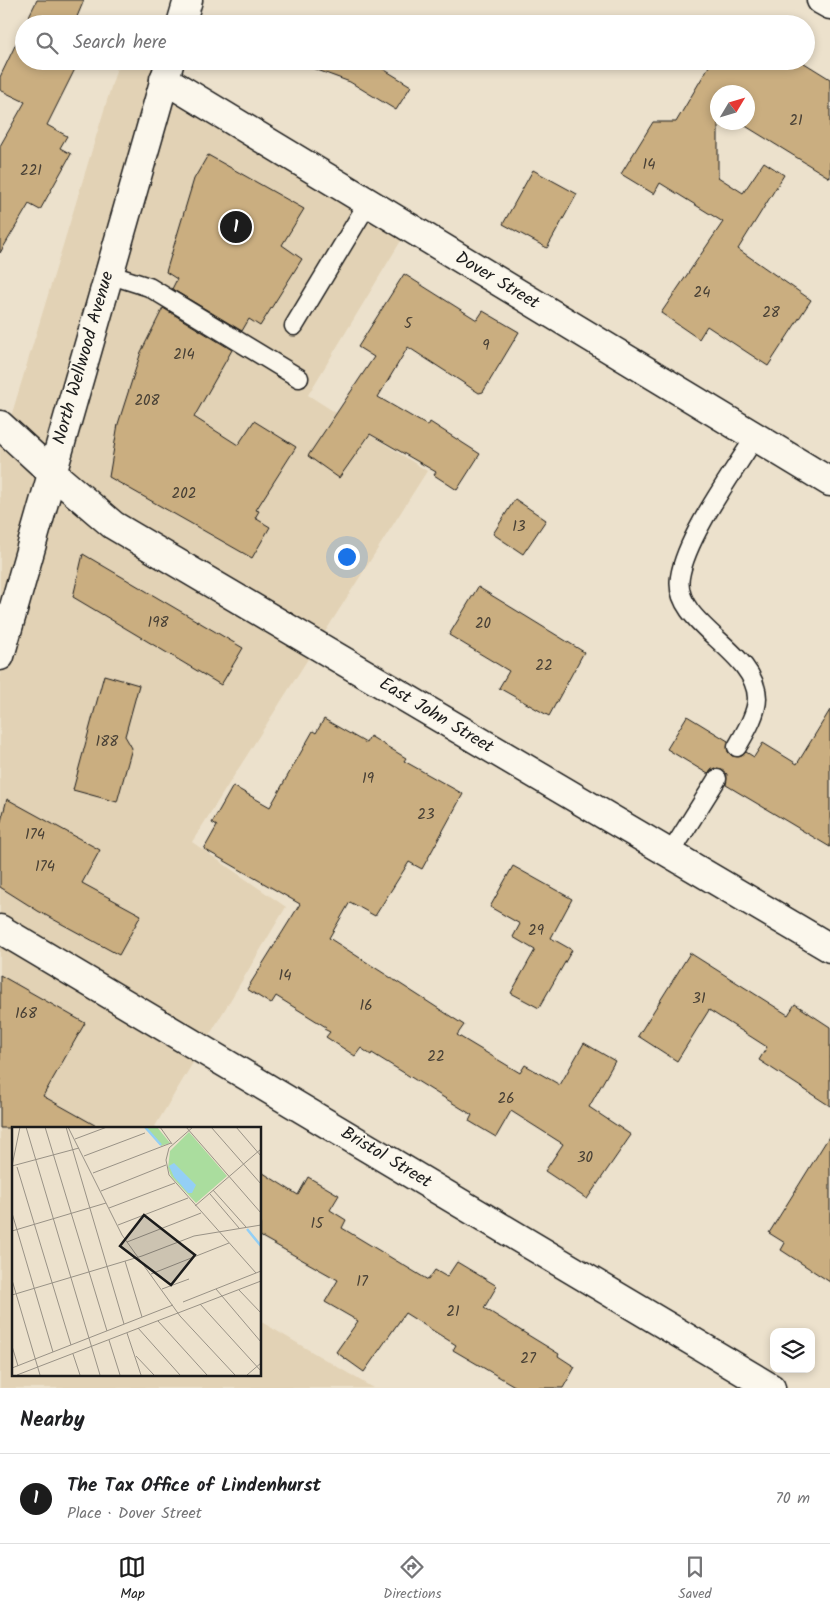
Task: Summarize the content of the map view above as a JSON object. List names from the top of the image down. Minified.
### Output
{"streets":{"street":["Dover Street","North Wellwood Avenue","East John Street","Bristol Street"]},"crossings":[["Dover Street","North Wellwood Avenue"],["North Wellwood Avenue","East John Street"]],"house_numbers":["21","14","221","24","28","5","9","214","208","202","13","198","20","22","188","19","23","174","174","29","14","31","16","168","22","26","30","15","17","21","27"],"north":"top right","page":{"search":"Search here","pins":"1","heading":"Nearby","list":[{"mark":"1","name":"The Tax Office of Lindenhurst","note":"Place · Dover Street","value":"70 m"}],"nav":["Map","Directions","Saved"]}}
